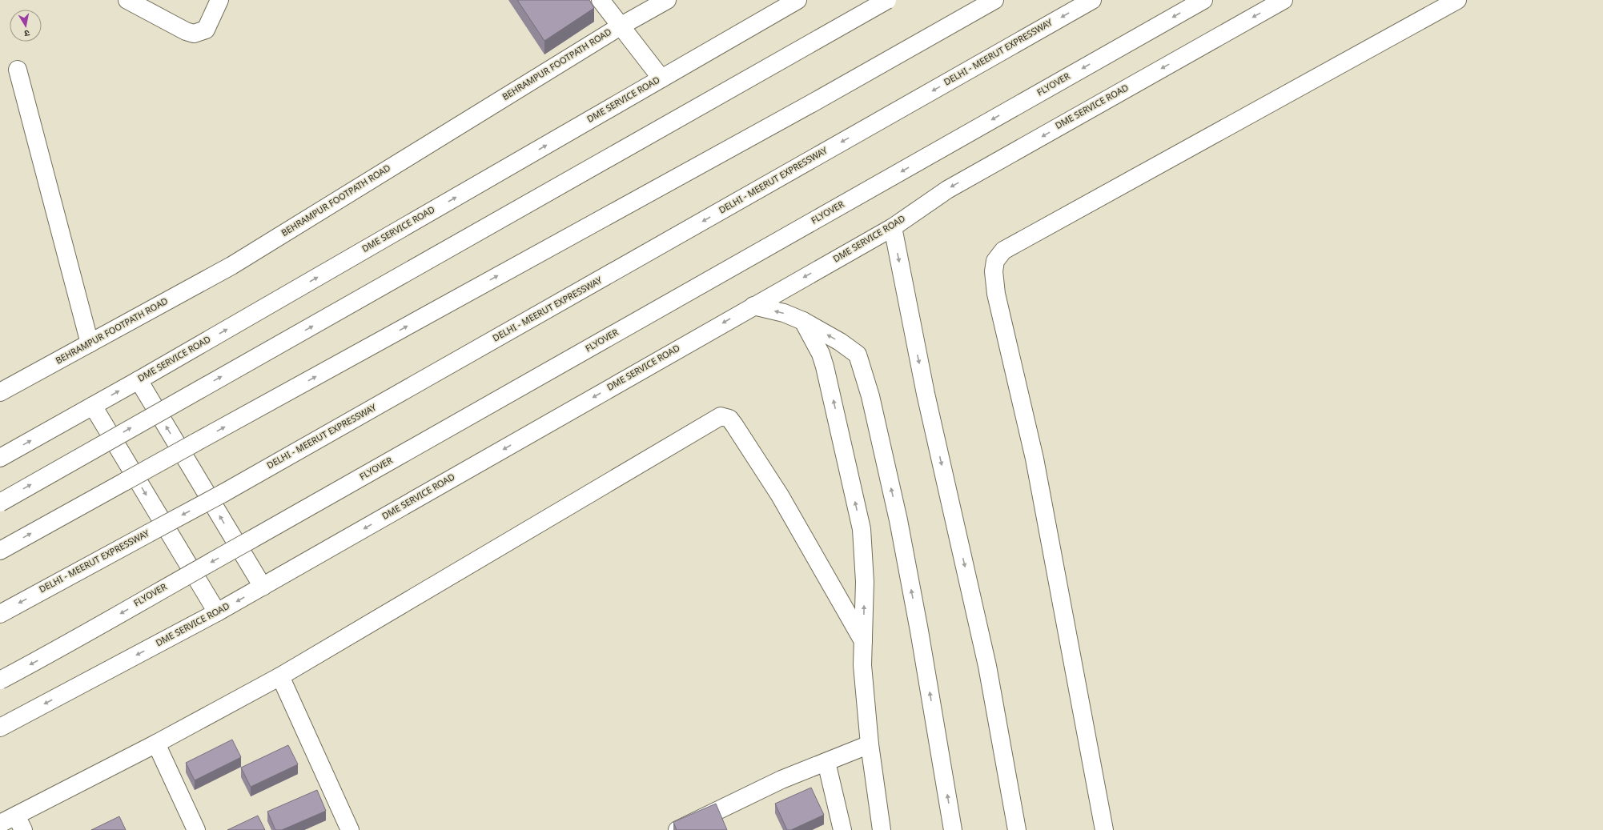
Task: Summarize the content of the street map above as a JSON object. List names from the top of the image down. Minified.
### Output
{"streets":{"main road":["DELHI - MEERUT EXPRESSWAY","BEHRAMPUR FOOTPATH ROAD","FLYOVER","DME SERVICE ROAD"]},"north":"bottom"}
